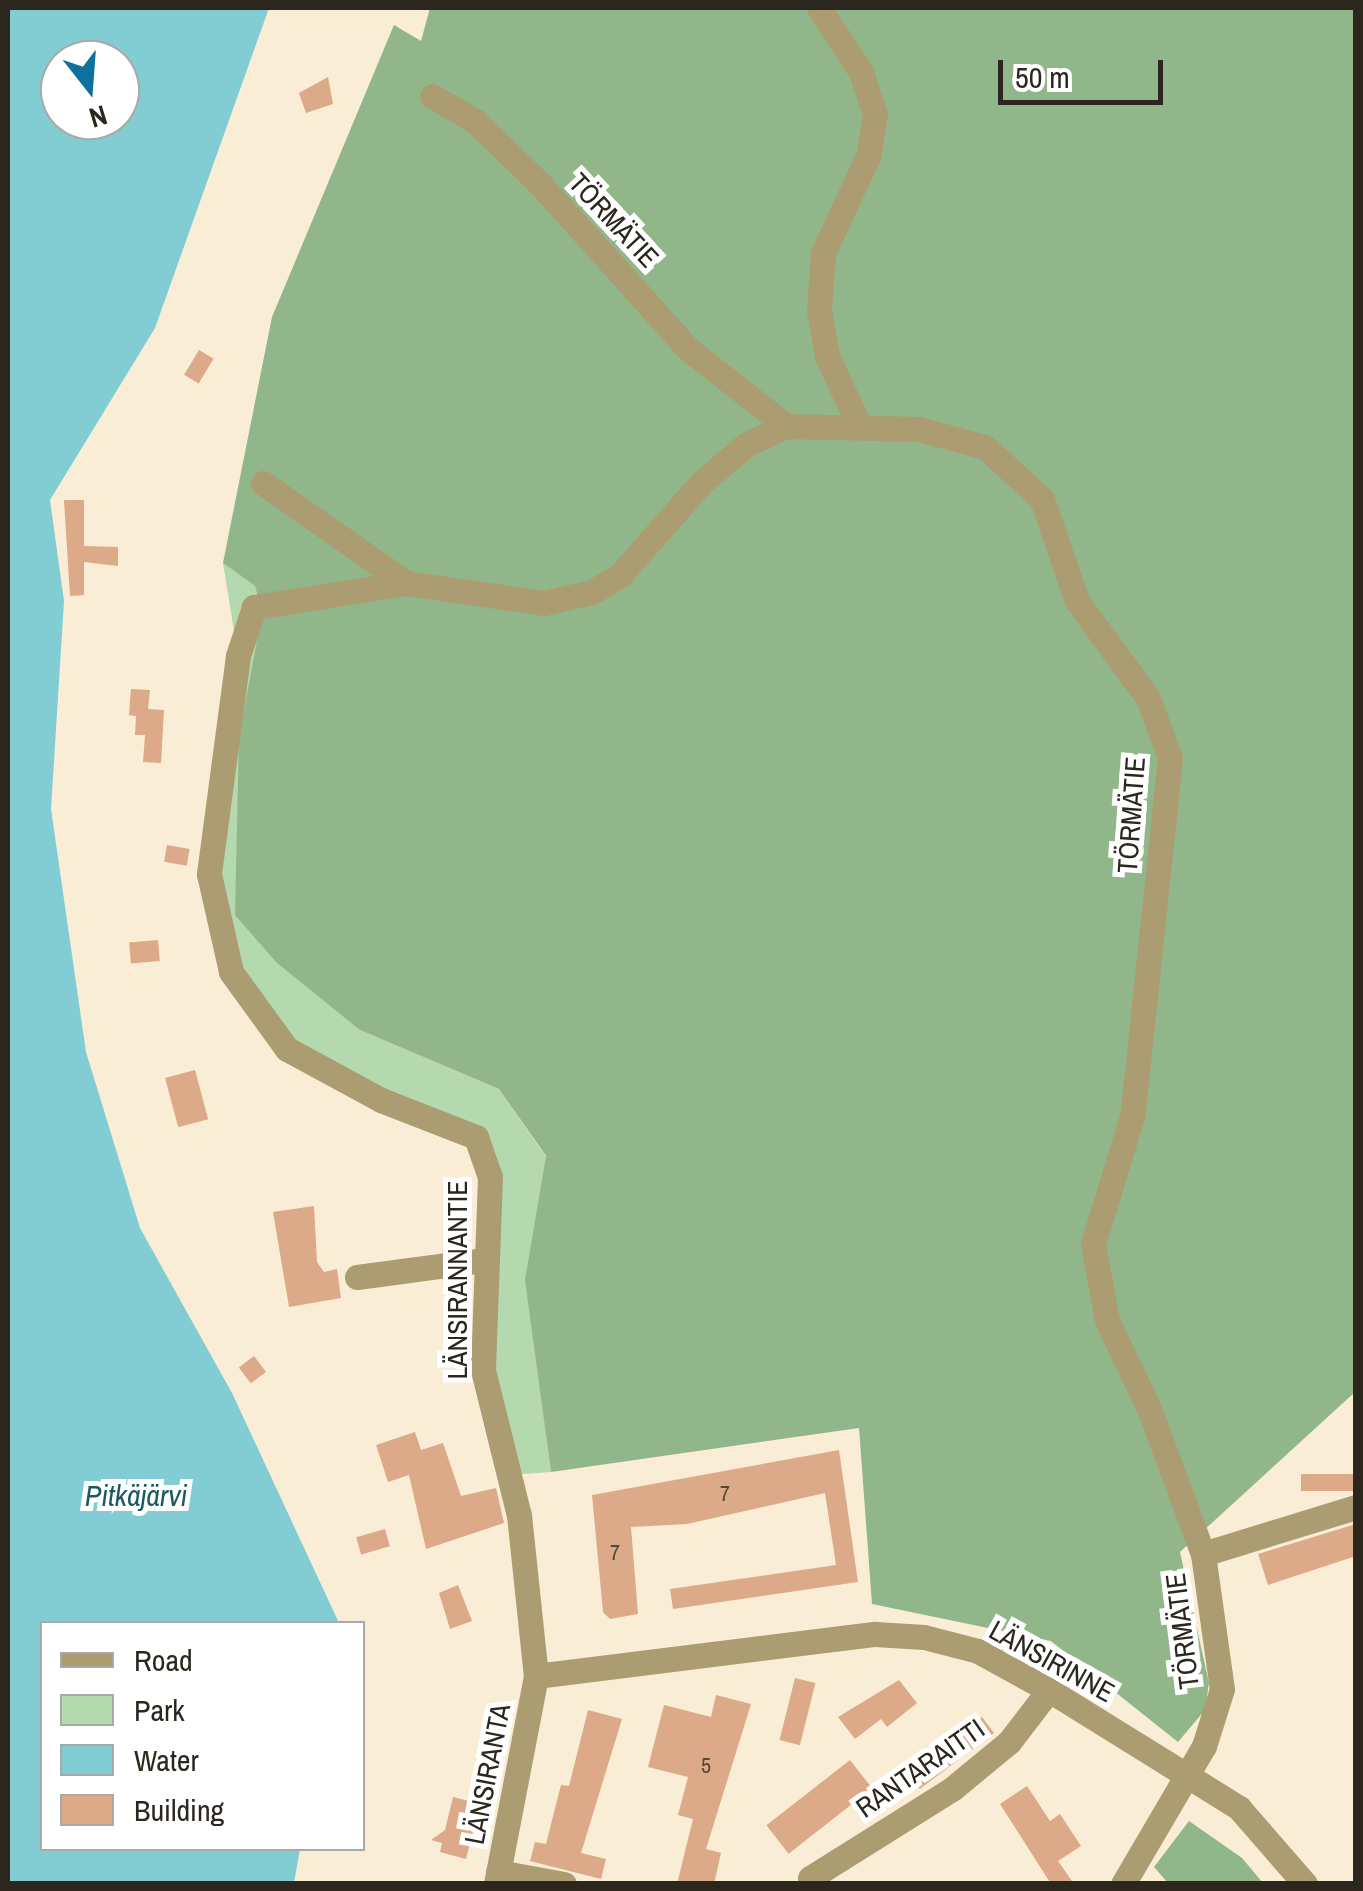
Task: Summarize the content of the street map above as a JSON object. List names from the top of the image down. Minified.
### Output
{"streets":{"street":["TÖRMÄTIE","LÄNSIRANNANTIE","LÄNSIRINNE","RANTARAITTI","LÄNSIRANTA"]},"crossings":[["TÖRMÄTIE","LÄNSIRINNE"],["LÄNSIRANNANTIE","LÄNSIRINNE"],["LÄNSIRANNANTIE","LÄNSIRANTA"],["LÄNSIRINNE","RANTARAITTI"],["LÄNSIRINNE","LÄNSIRANTA"]],"water":["Pitkäjärvi"],"house_numbers":["7","7","5"],"legend":["Road","Park","Water","Building"],"scale_bar":"50 m","north":"bottom"}
